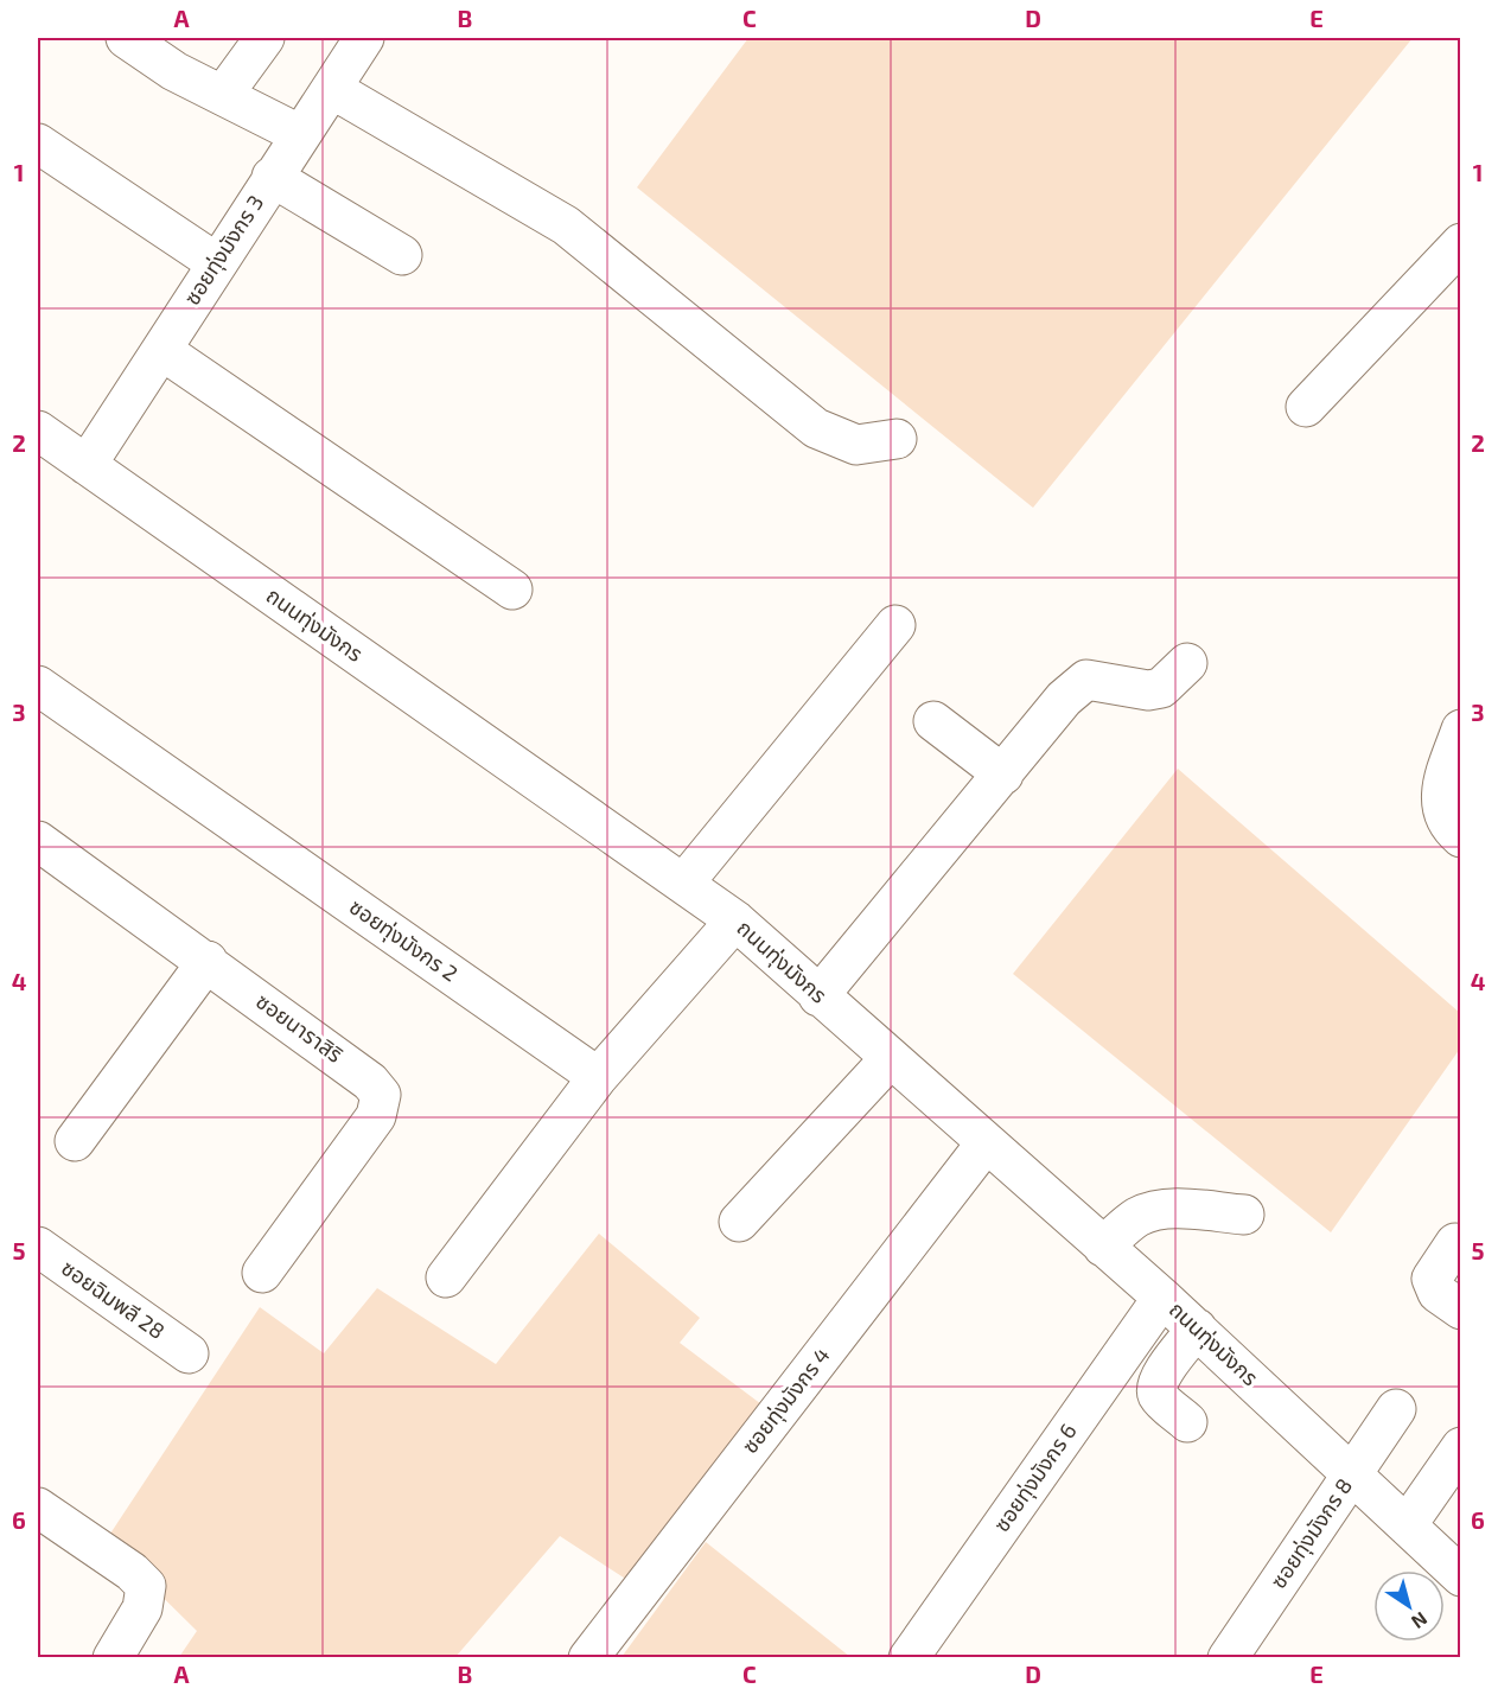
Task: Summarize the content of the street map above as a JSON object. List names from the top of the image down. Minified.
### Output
{"streets":{"street":["ซอยทุ่งมังกร 3","ถนนทุ่งมังกร","ซอยทุ่งมังกร 2","ซอยนาราสิริ","ซอยฉิมพลี 28","ซอยทุ่งมังกร 4","ซอยทุ่งมังกร 6","ซอยทุ่งมังกร 8"]},"crossings":[["ซอยทุ่งมังกร 3","ถนนทุ่งมังกร"],["ถนนทุ่งมังกร","ซอยทุ่งมังกร 4"],["ถนนทุ่งมังกร","ซอยทุ่งมังกร 6"],["ถนนทุ่งมังกร","ซอยทุ่งมังกร 8"]],"north":"bottom right","grid":{"columns":["A","B","C","D","E"],"rows":["1","2","3","4","5","6"]}}
